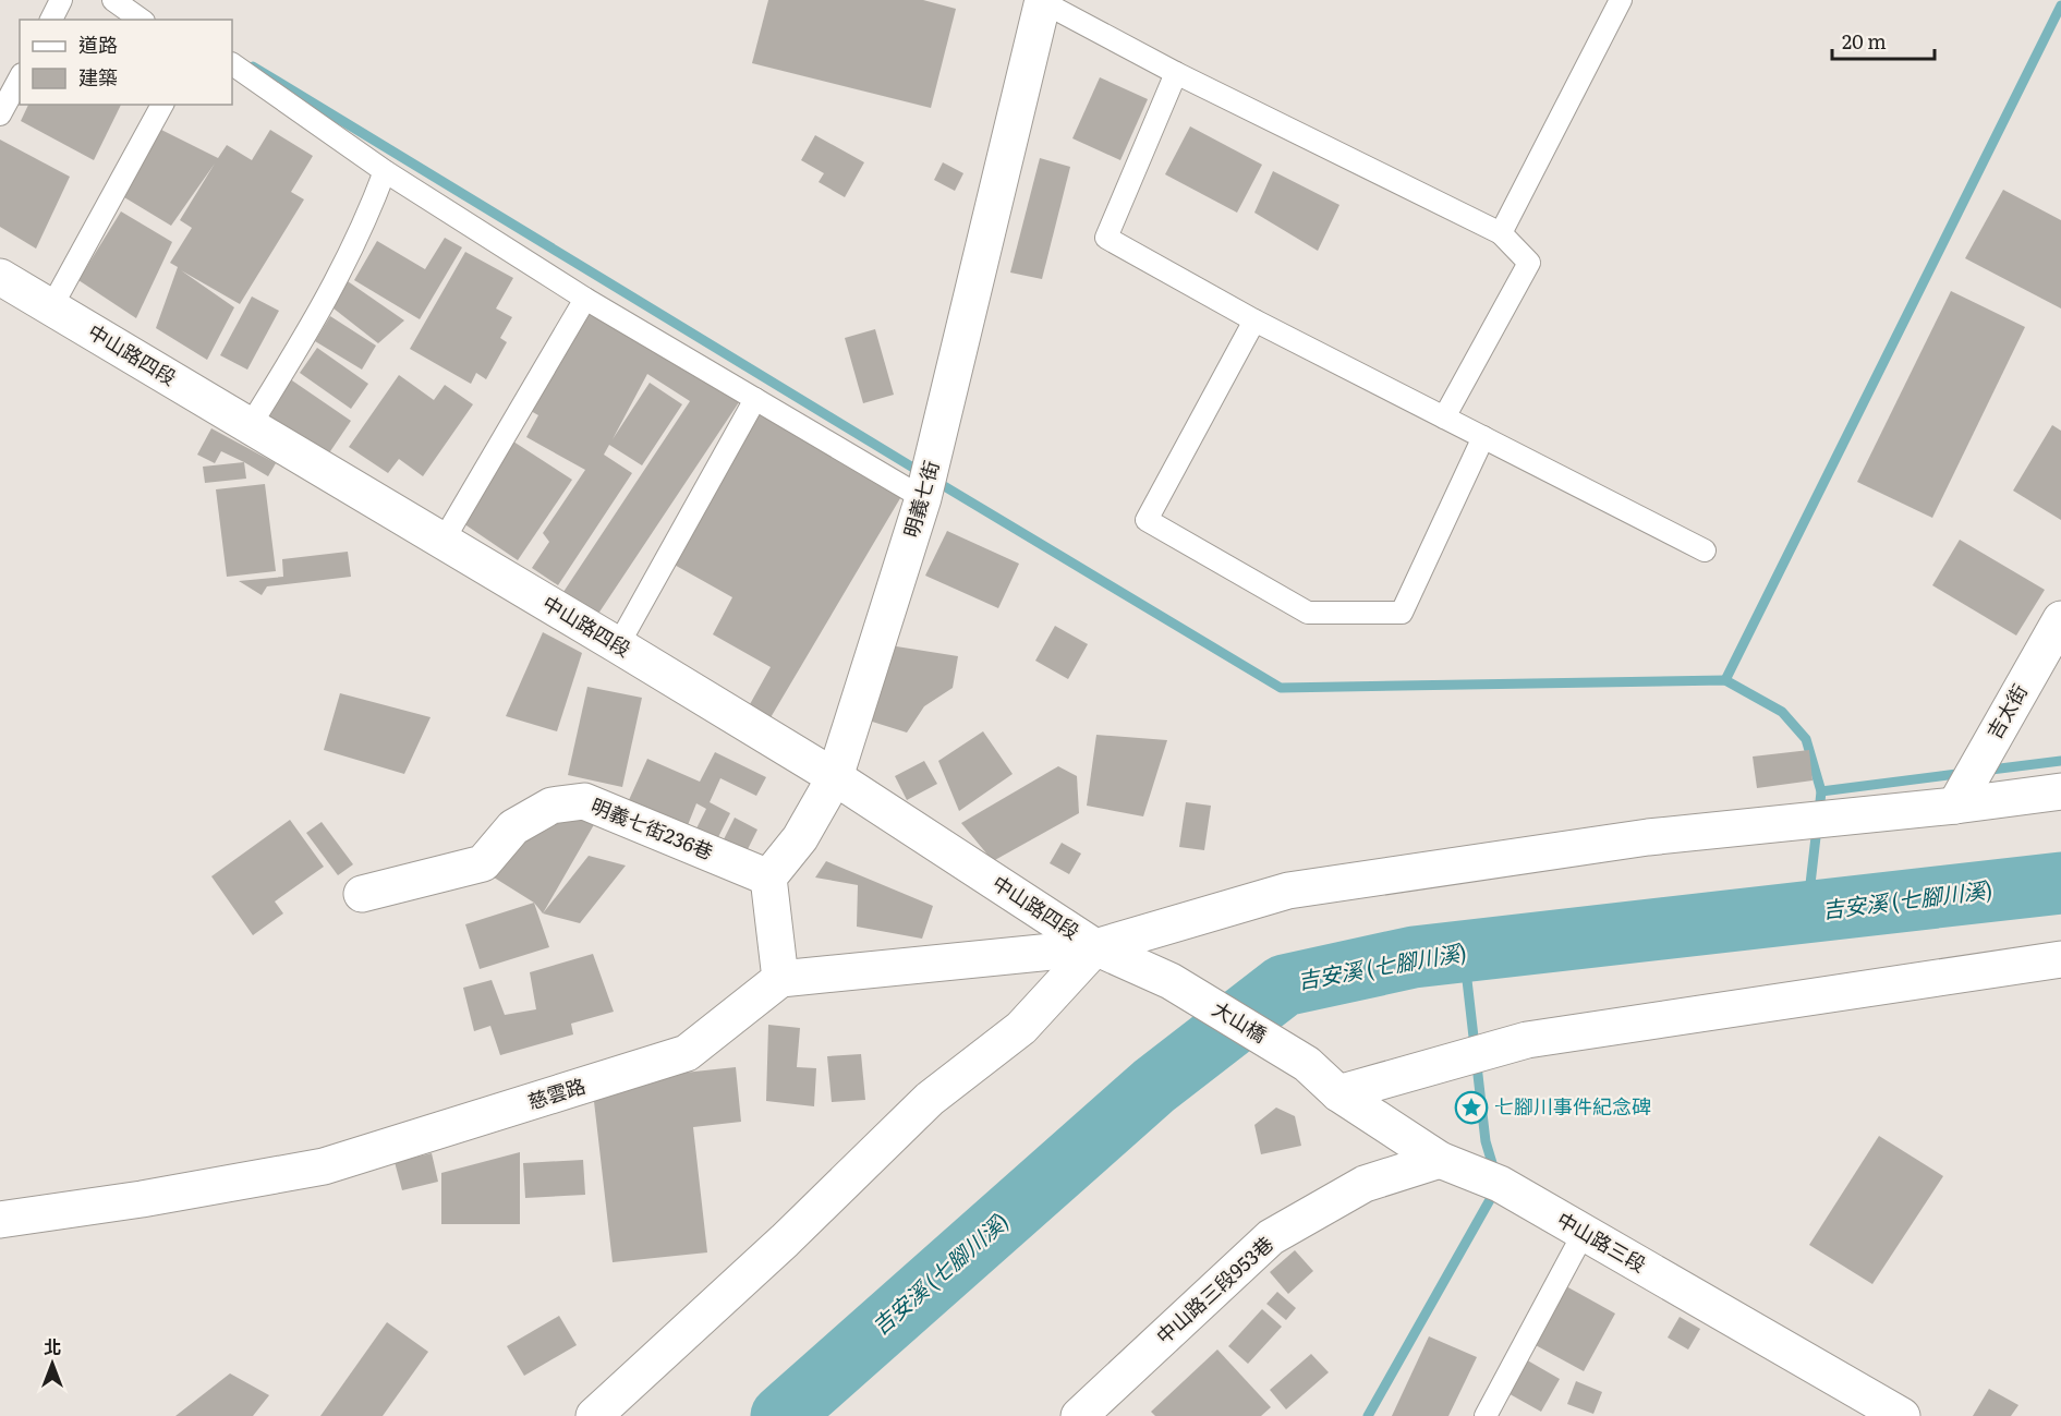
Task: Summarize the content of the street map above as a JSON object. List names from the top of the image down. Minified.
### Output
{"streets":{"street":["中山路四段","明義七街","吉太街","明義七街236巷","大山橋","慈雲路","中山路三段","中山路三段953巷"]},"crossings":[["中山路四段","明義七街"],["中山路四段","大山橋"],["明義七街","明義七街236巷"],["大山橋","中山路三段"],["中山路三段","中山路三段953巷"]],"water":["吉安溪 (七腳川溪)"],"places":{"place":["七腳川事件紀念碑"]},"legend":["道路","建築"],"scale_bar":"20 m","north":"top"}
